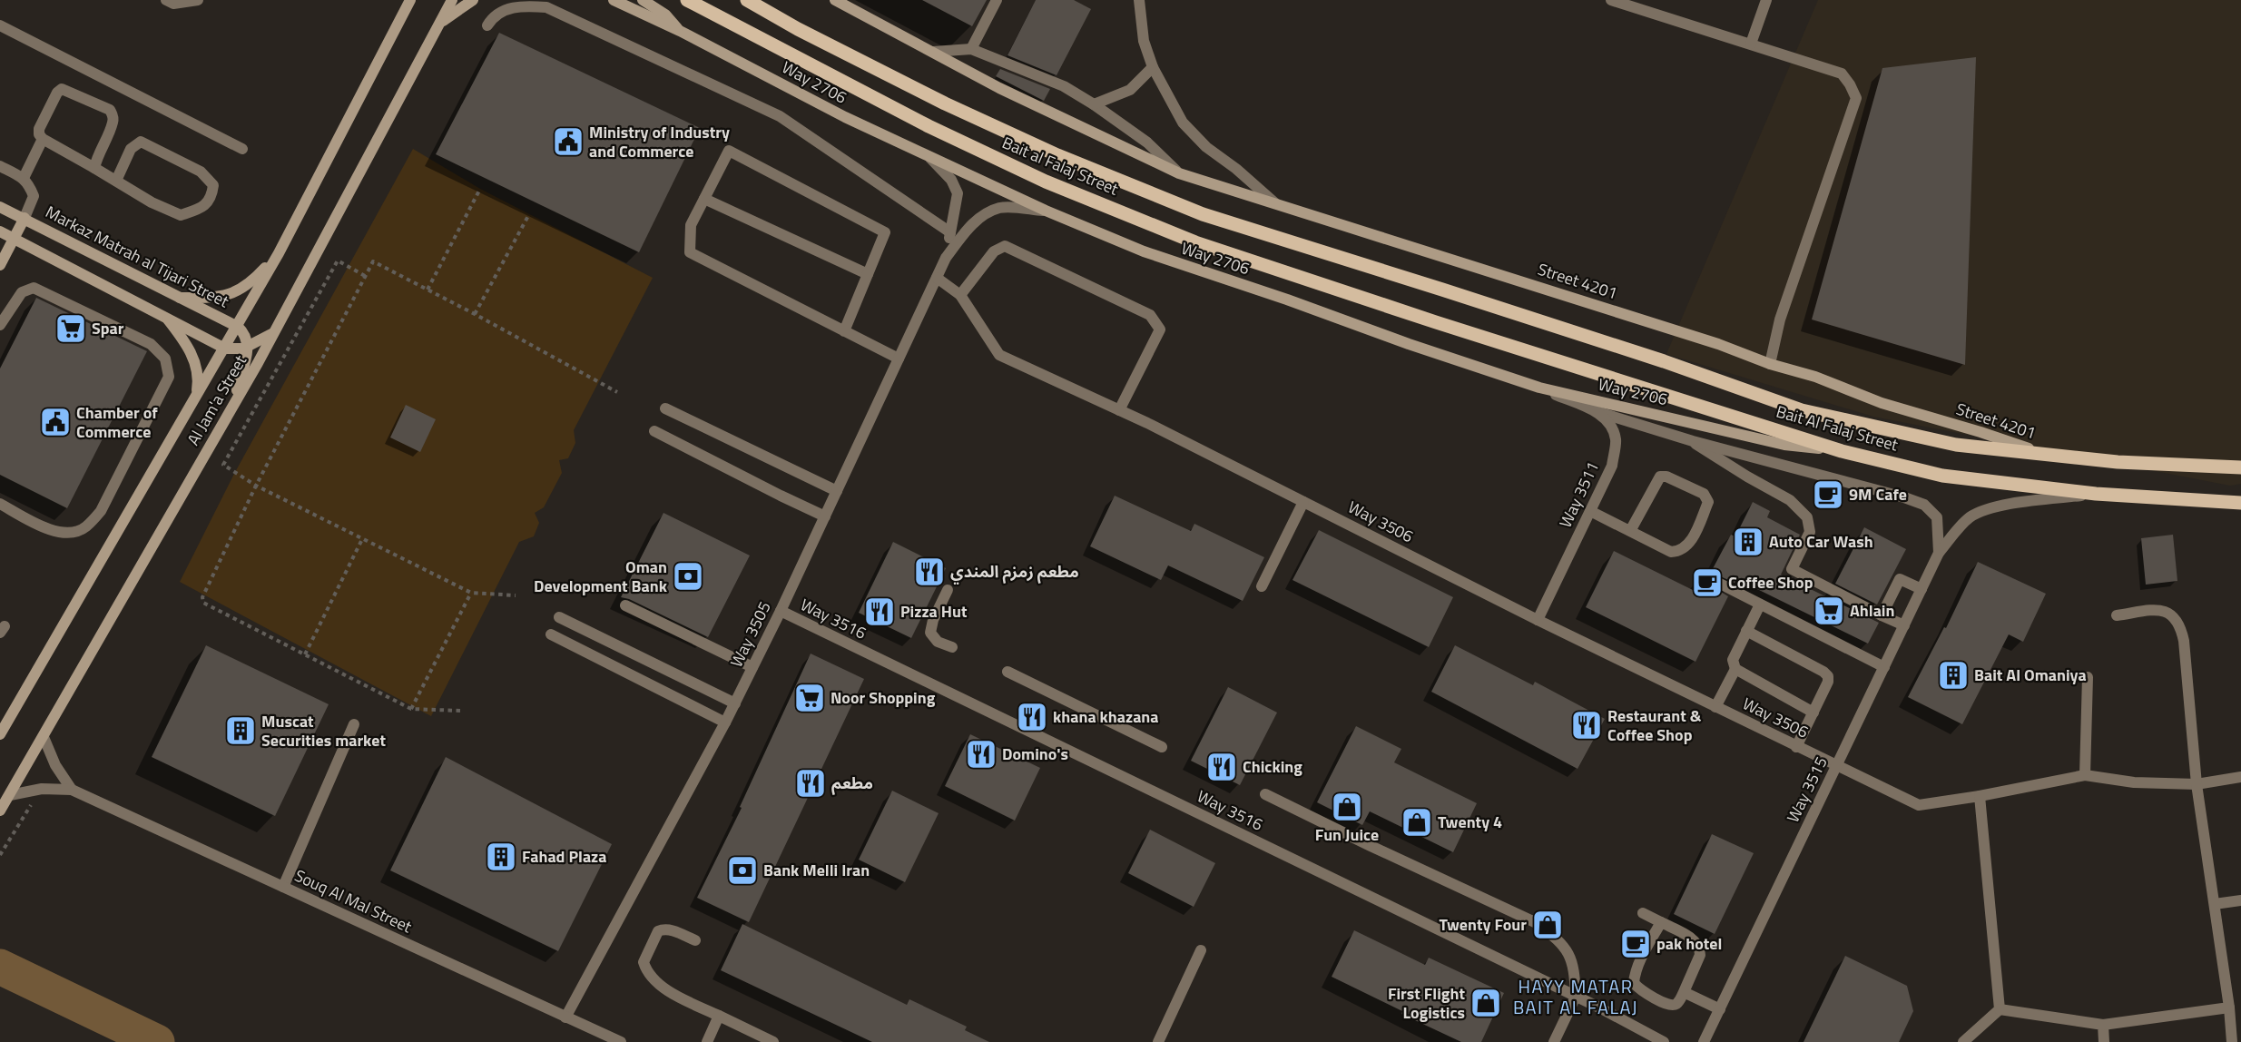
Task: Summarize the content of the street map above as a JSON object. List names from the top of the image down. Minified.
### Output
{"streets":{"main road":["Bait al Falaj Street","Bait Al Falaj Street"],"street":["Way 2706","Markaz Matrah al Tijari Street","Street 4201","Al Jam'a Street","Way 3511","Way 3506","Way 3516","Way 3505","Way 3515","Souq Al Mal Street"]},"crossings":[["Way 2706","Bait Al Falaj Street"],["Way 2706","Way 3511"],["Way 2706","Way 3505"],["Bait al Falaj Street","Bait Al Falaj Street"],["Markaz Matrah al Tijari Street","Al Jam'a Street"],["Street 4201","Bait Al Falaj Street"],["Al Jam'a Street","Souq Al Mal Street"],["Bait Al Falaj Street","Way 3515"],["Way 3511","Way 3506"],["Way 3511","Way 3515"],["Way 3506","Way 3505"],["Way 3506","Way 3515"],["Way 3516","Way 3505"],["Way 3505","Souq Al Mal Street"]],"districts":["HAYY MATAR BAIT AL FALAJ"],"places":{"public building":["Ministry of Industry and Commerce","Chamber of Commerce"],"supermarket":["Spar","Ahlain","Noor Shopping"],"cafe":["9M Cafe","Coffee Shop","pak hotel"],"building":["Auto Car Wash","Bait Al Omaniya","Muscat Securities market","Fahad Plaza"],"restaurant":["مطعم زمزم المندي","Pizza Hut","khana khazana","Restaurant & Coffee Shop","Domino's","Chicking","مطعم"],"bank":["Oman Development Bank","Bank Melli Iran"],"shop":["Fun Juice","Twenty 4","Twenty Four","First Flight Logistics"]}}
